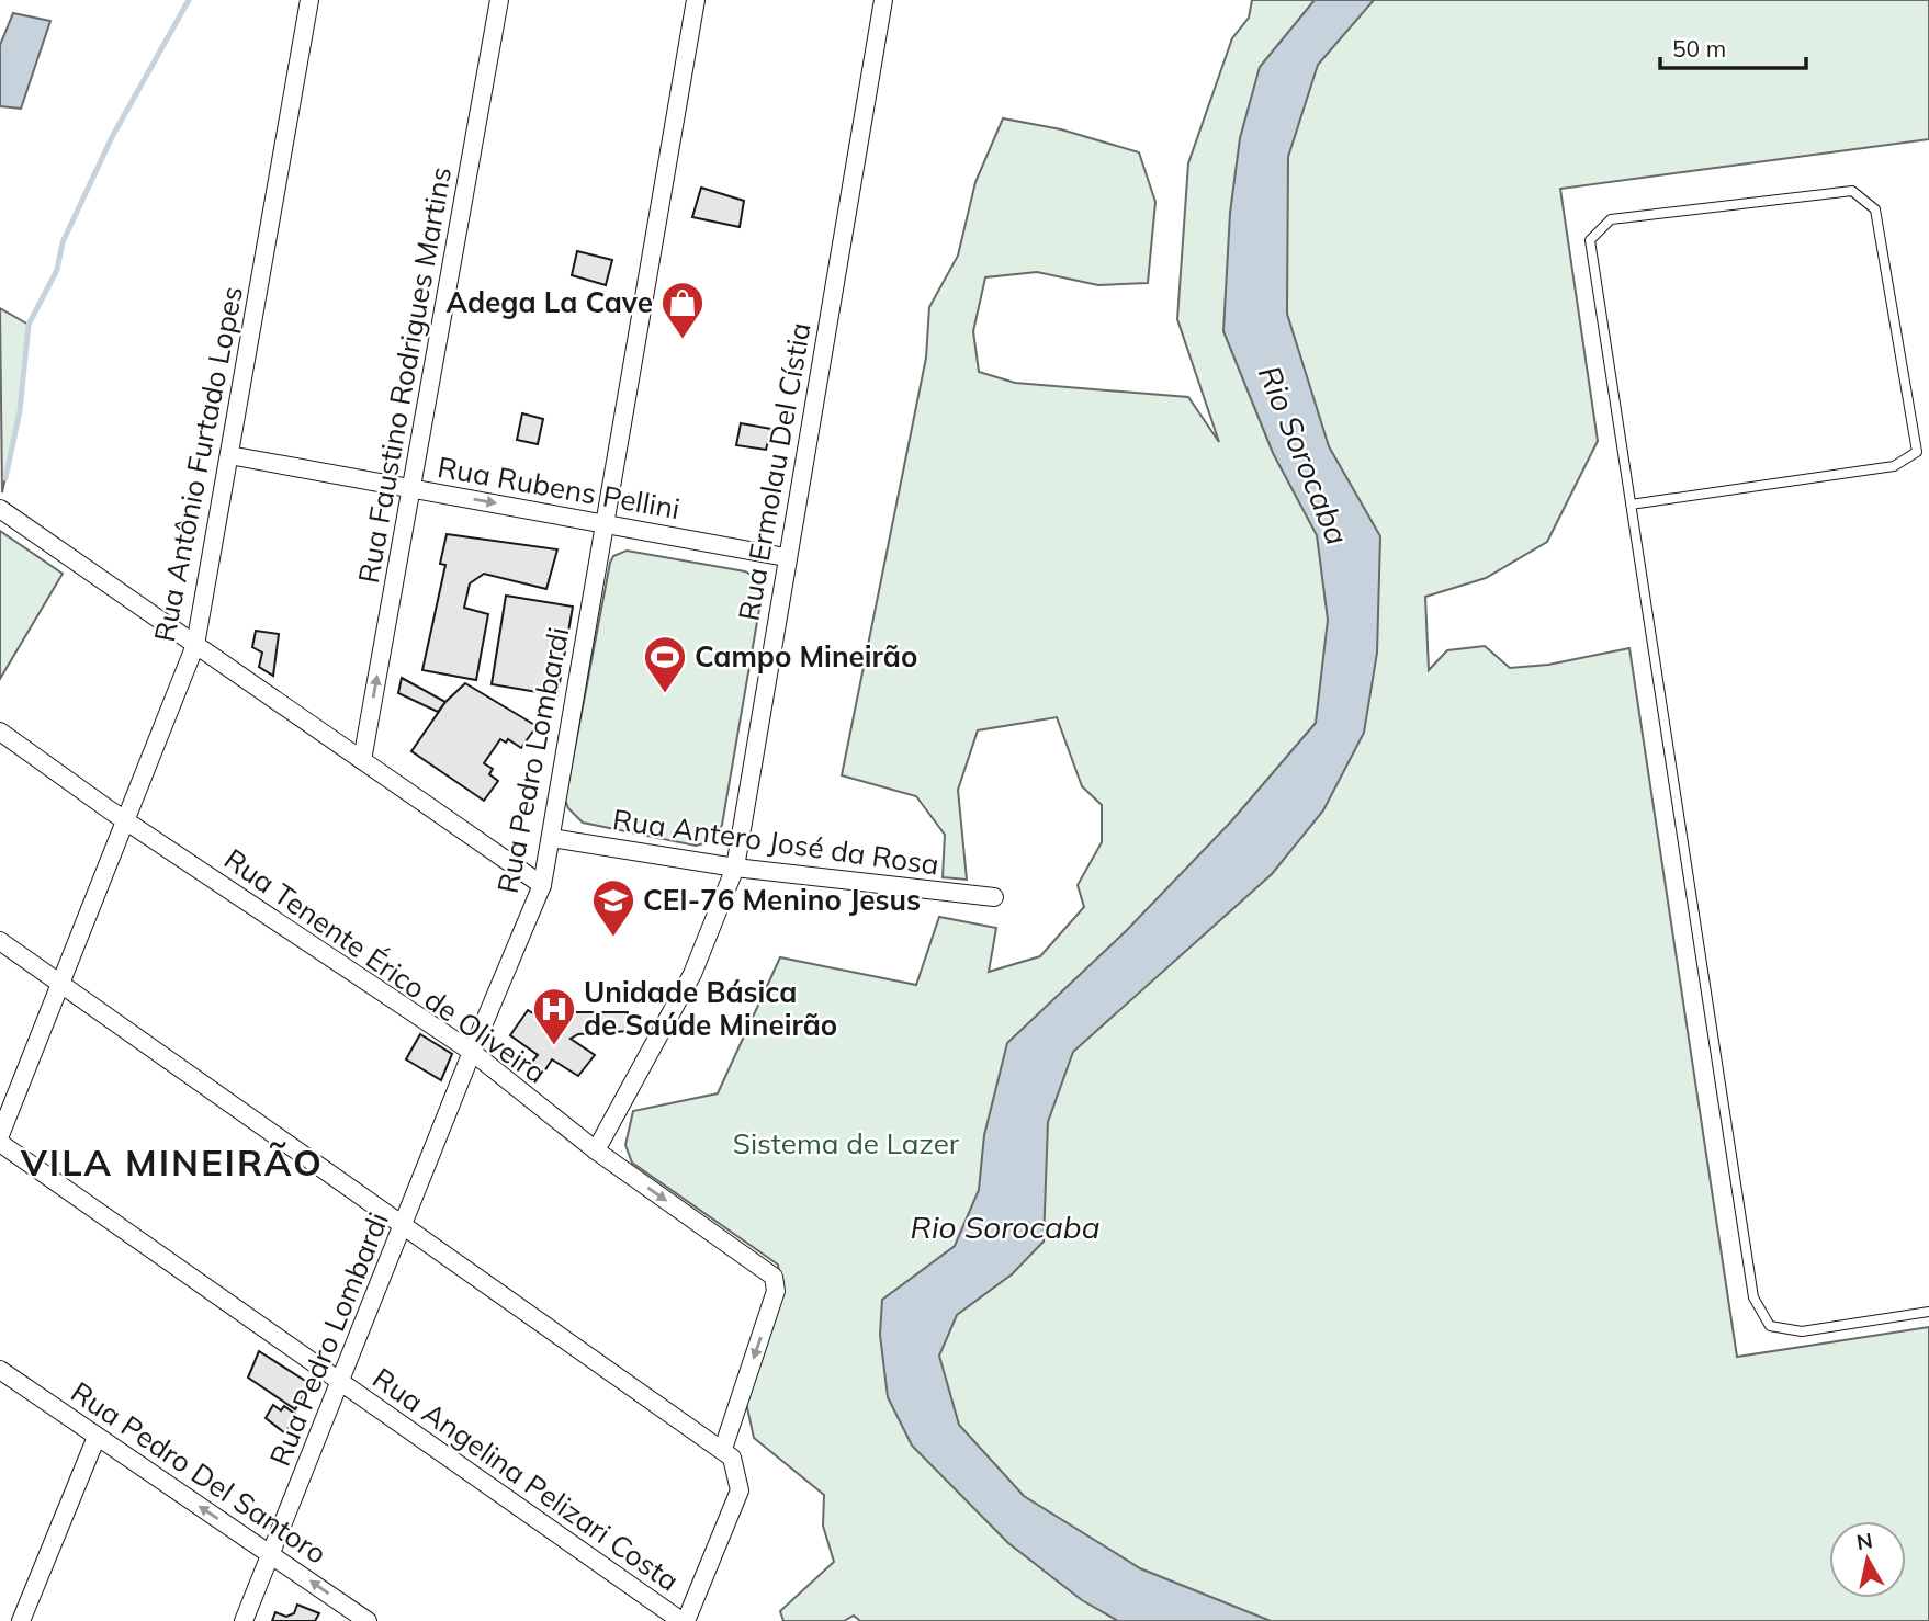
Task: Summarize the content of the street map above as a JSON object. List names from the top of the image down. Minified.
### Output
{"streets":{"street":["Rua Faustino Rodrigues Martins","Rua Antônio Furtado Lopes","Rua Ermolau Del Cístia","Rua Rubens Pellini","Rua Pedro Lombardi","Rua Antero José da Rosa","Rua Tenente Érico de Oliveira","Rua Pedro Del Santoro","Rua Angelina Pelizari Costa"]},"crossings":[["Rua Faustino Rodrigues Martins","Rua Rubens Pellini"],["Rua Antônio Furtado Lopes","Rua Rubens Pellini"],["Rua Antônio Furtado Lopes","Rua Tenente Érico de Oliveira"],["Rua Ermolau Del Cístia","Rua Rubens Pellini"],["Rua Ermolau Del Cístia","Rua Antero José da Rosa"],["Rua Ermolau Del Cístia","Rua Tenente Érico de Oliveira"],["Rua Rubens Pellini","Rua Pedro Lombardi"],["Rua Pedro Lombardi","Rua Antero José da Rosa"],["Rua Pedro Lombardi","Rua Tenente Érico de Oliveira"],["Rua Pedro Lombardi","Rua Pedro Del Santoro"],["Rua Pedro Lombardi","Rua Angelina Pelizari Costa"]],"one_way":["Rua Faustino Rodrigues Martins","Rua Pedro Del Santoro"],"districts":["VILA MINEIRÃO"],"water":["Rio Sorocaba"],"parks":["Sistema de Lazer"],"places":{"shop":["Adega La Cave"],"sports":["Campo Mineirão"],"school or university":["CEI-76 Menino Jesus"],"hospital":["Unidade Básica de Saúde Mineirão"]},"scale_bar":"50 m","north":"top"}
